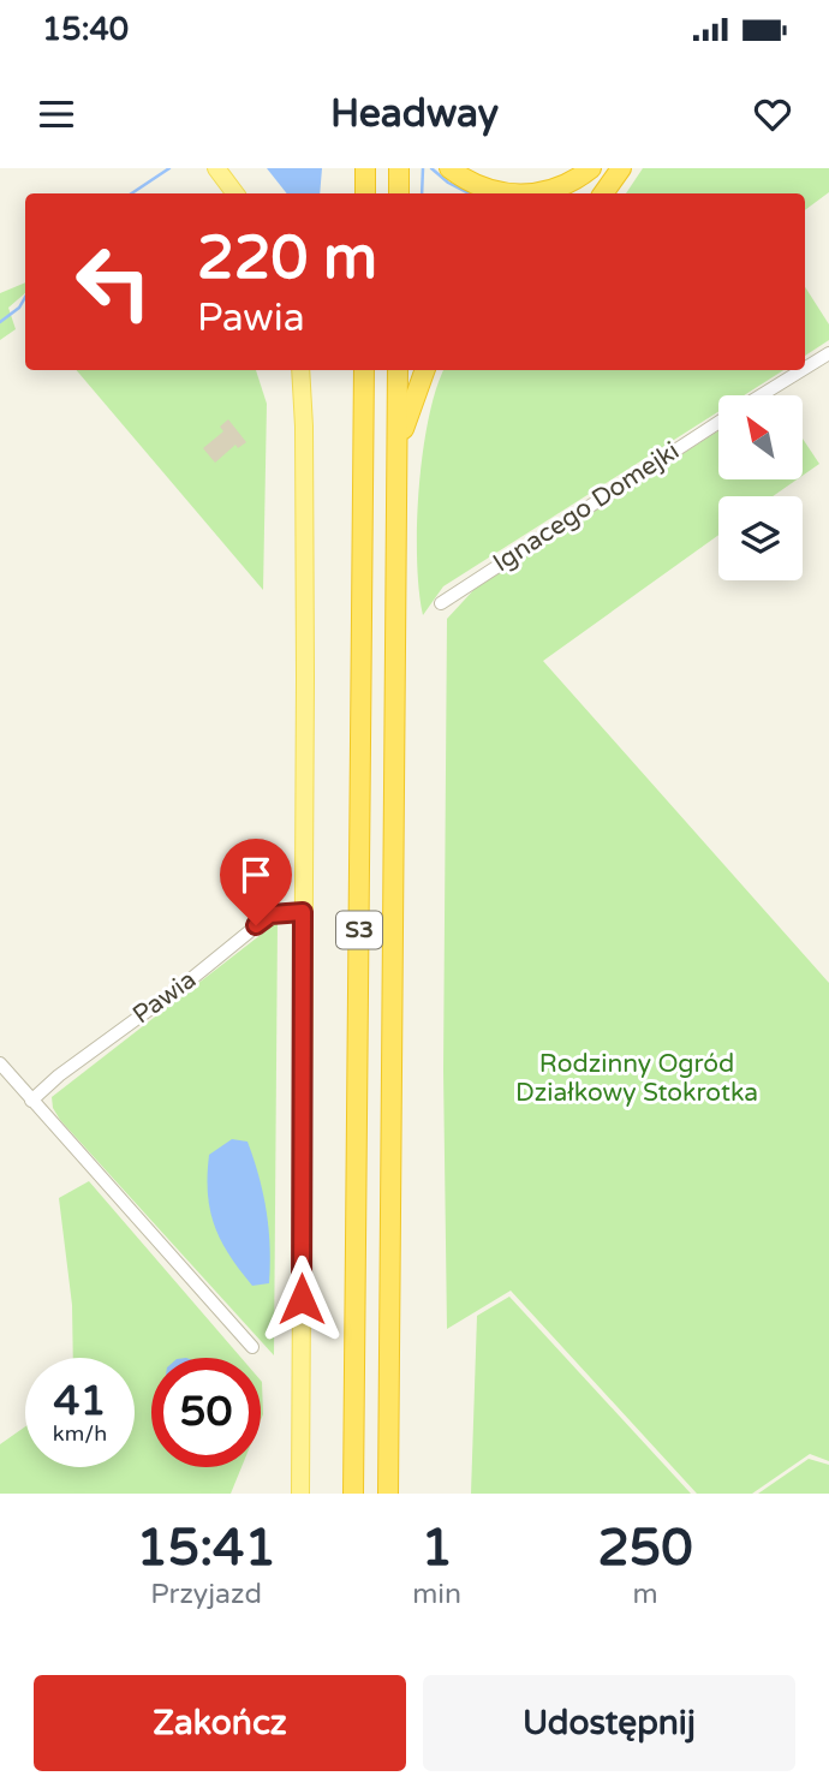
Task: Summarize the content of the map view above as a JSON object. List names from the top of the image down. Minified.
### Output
{"streets":{"highway":["S3"],"street":["Ignacego Domejki","Pawia"]},"parks":["Rodzinny Ogród Działkowy Stokrotka"],"north":"top left","page":{"status":"15:40","header":"Headway","turn":["220 m","Pawia"],"speed":"41 km/h","limit":"50","eta":["15:41","Przyjazd","1","min","250","m"],"buttons":["Zakończ","Udostępnij"]}}
